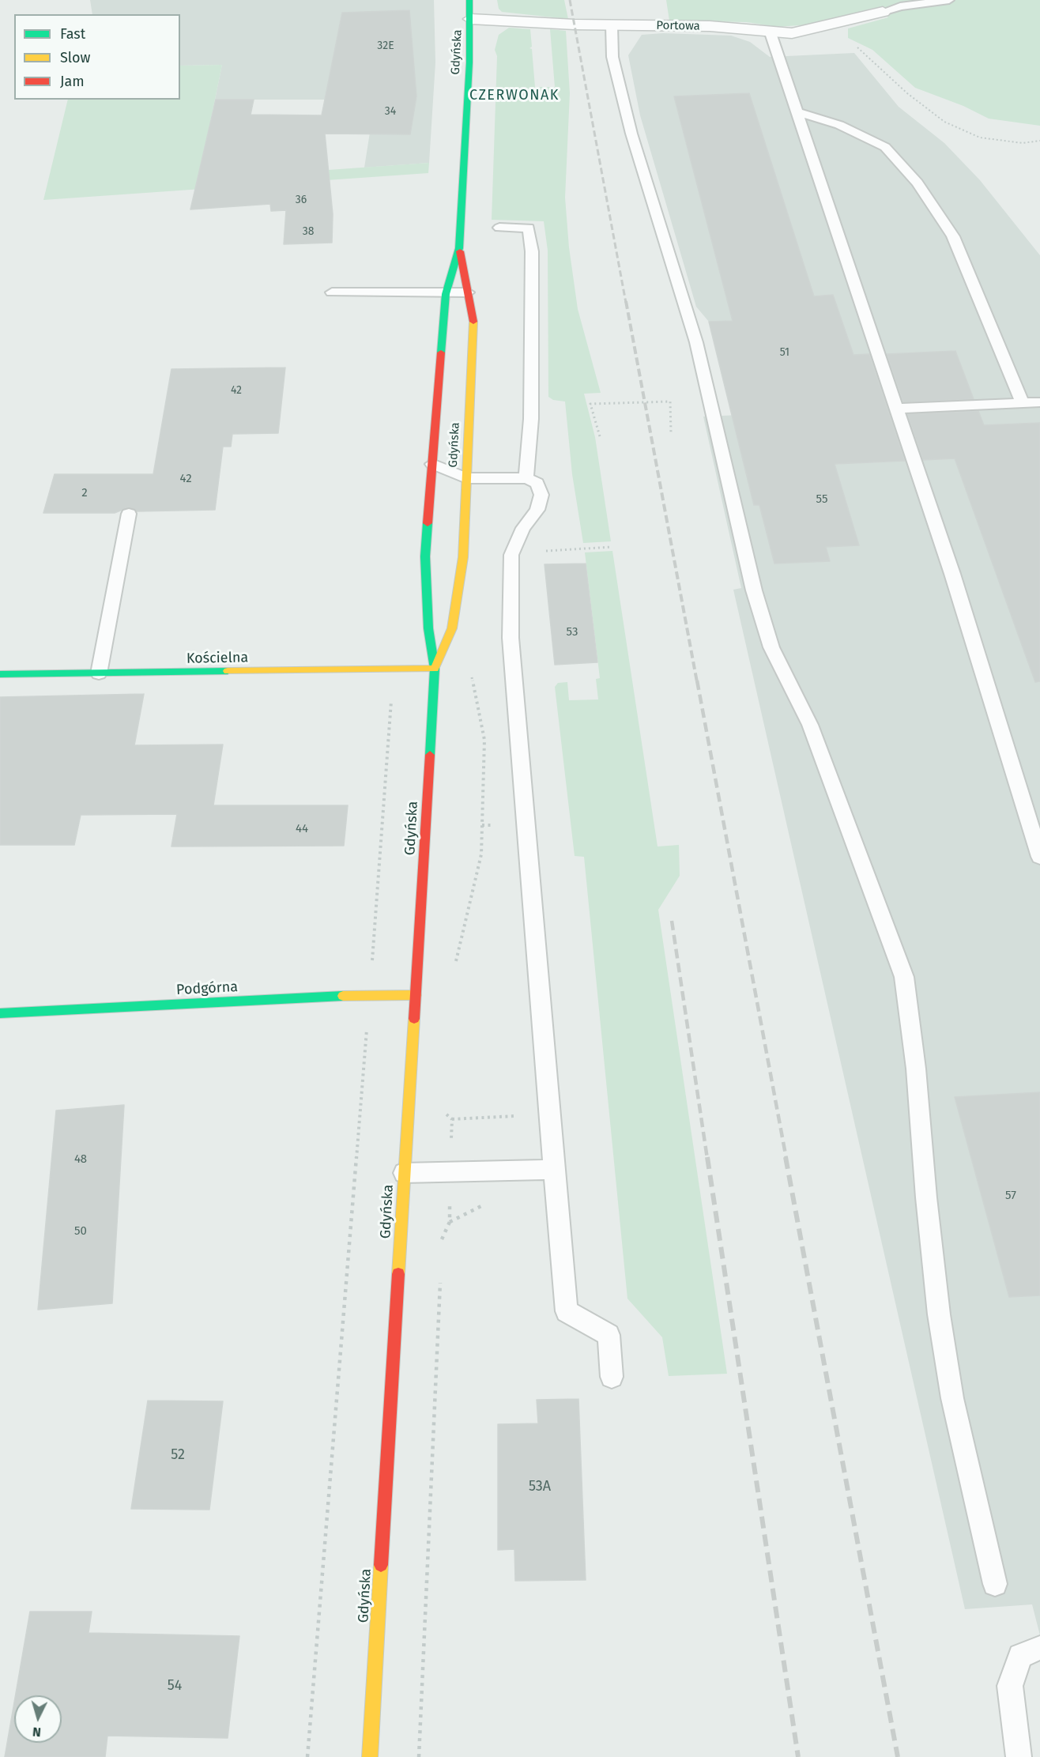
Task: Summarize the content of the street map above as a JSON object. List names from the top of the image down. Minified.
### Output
{"streets":{"main road":["Gdyńska","Kościelna","Podgórna"],"street":["Portowa"]},"crossings":[["Portowa","Gdyńska"],["Gdyńska","Kościelna"],["Gdyńska","Podgórna"]],"districts":["CZERWONAK"],"house_numbers":["32E","34","36","38","51","42","42","2","55","53","44","48","57","50","52","53A","54"],"legend":["Fast","Slow","Jam"],"north":"bottom"}
